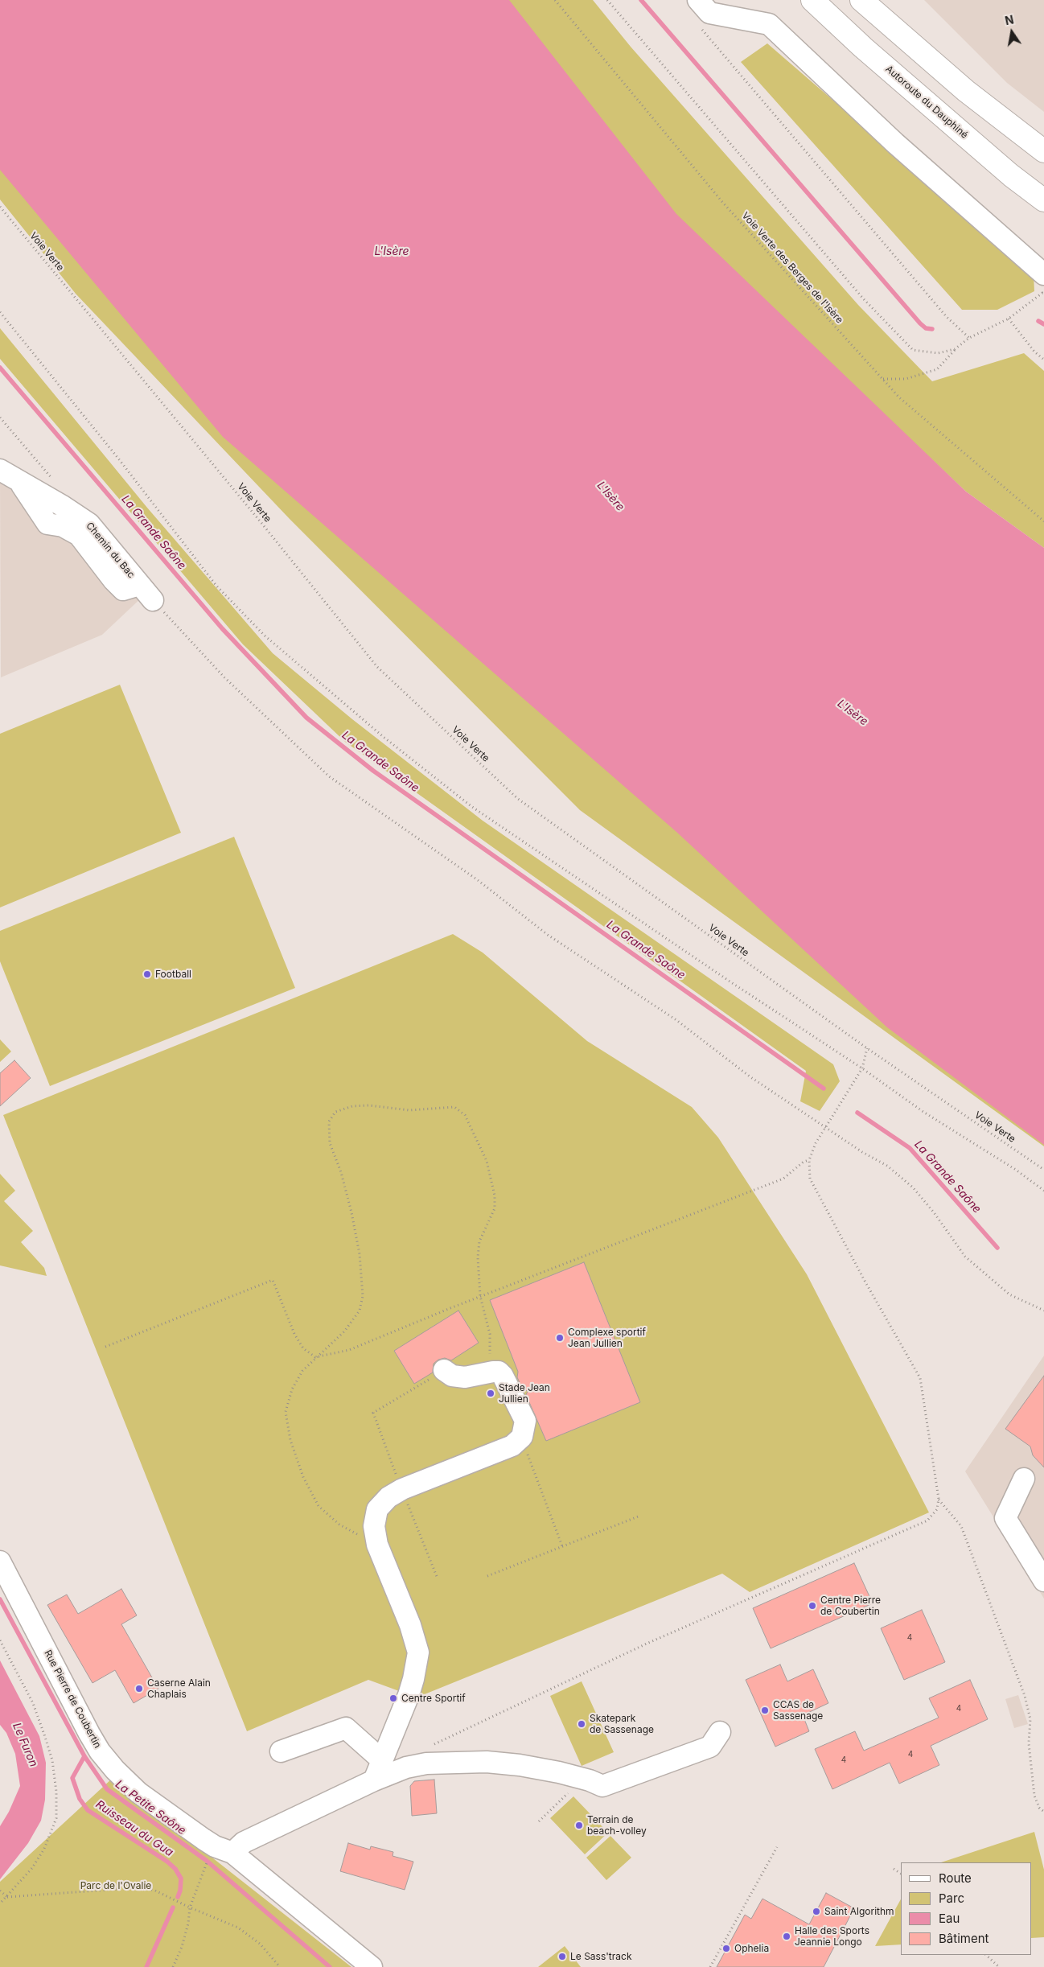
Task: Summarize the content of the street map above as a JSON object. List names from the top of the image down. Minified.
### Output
{"streets":{"highway":["Autoroute du Dauphiné"],"street":["Chemin du Bac","Rue Pierre de Coubertin"],"path":["Voie Verte","Voie Verte des Berges de l'Isère"]},"water":["L'Isère","La Grande Saône","Le Furon","La Petite Saône","Ruisseau du Gua"],"parks":["Parc de l'Ovalie"],"places":["Football","Complexe sportif Jean Jullien","Stade Jean Jullien","Centre Pierre de Coubertin","Caserne Alain Chaplais","Centre Sportif","CCAS de Sassenage","Skatepark de Sassenage","Terrain de beach-volley","Saint Algorithm","Halle des Sports Jeannie Longo","Ophelia","Le Sass'track"],"house_numbers":["4","4","4","4"],"legend":["Route","Parc","Eau","Bâtiment"],"north":"top"}
